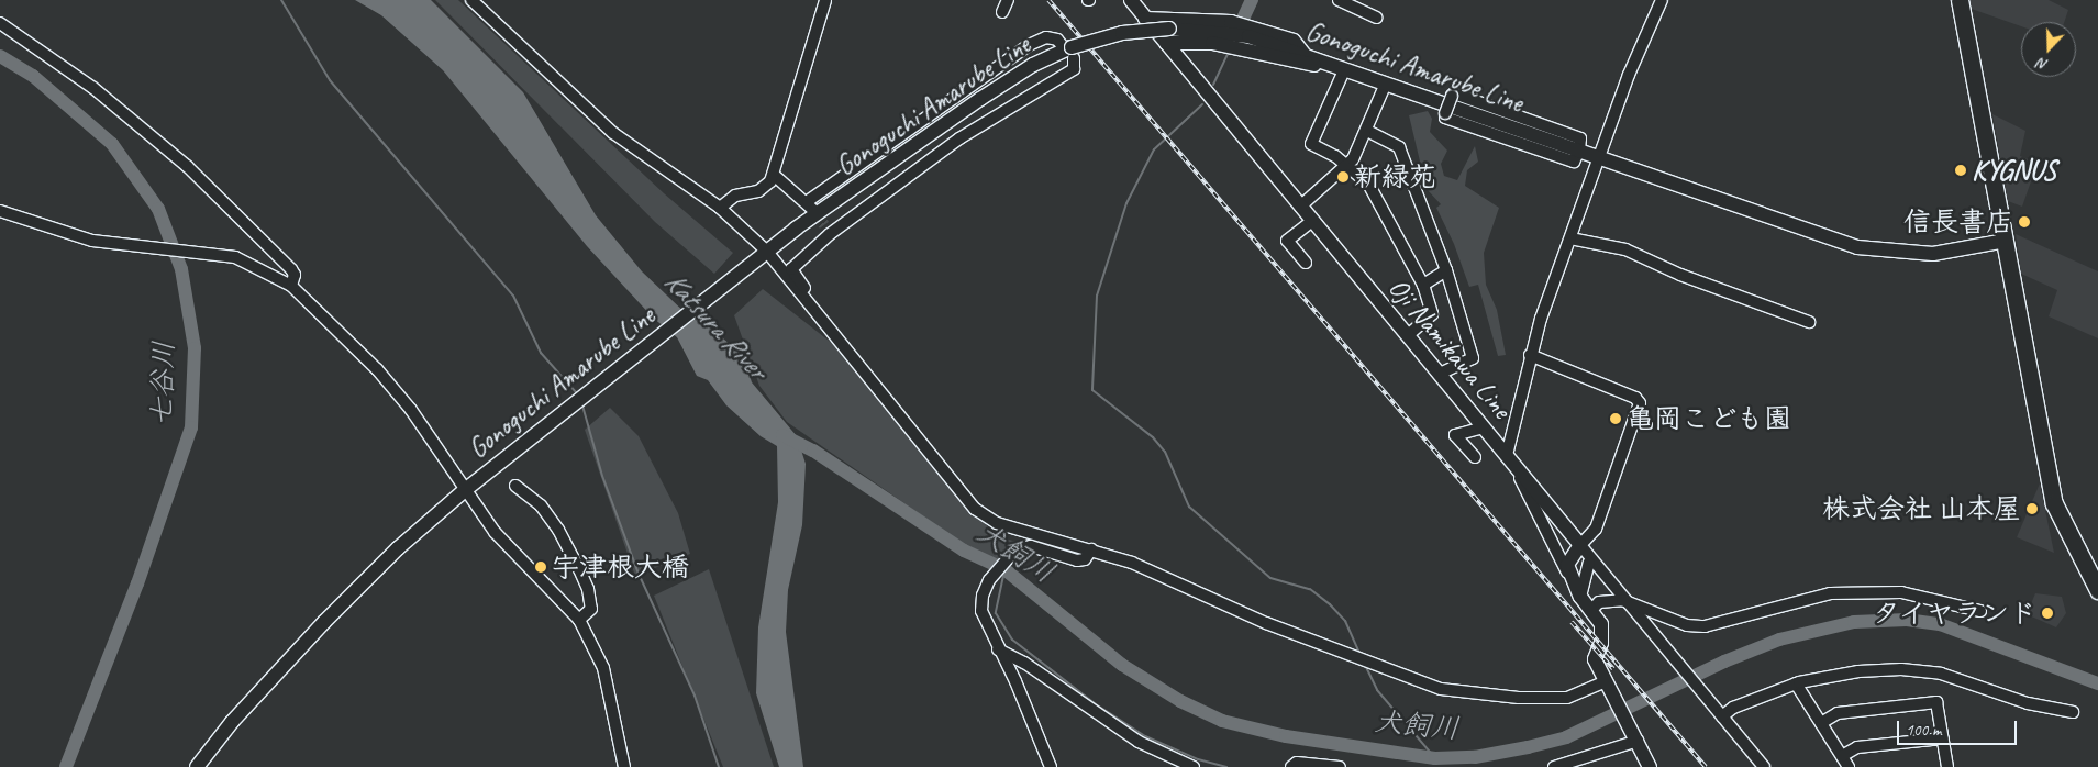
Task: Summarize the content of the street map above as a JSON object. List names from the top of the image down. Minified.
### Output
{"streets":{"main road":["Gonoguchi Amarube Line","Oji Namikawa Line"]},"crossings":[["Gonoguchi Amarube Line","Oji Namikawa Line"]],"water":["Katsura River","七谷川","犬飼川"],"places":["KYGNUS","新緑苑","信長書店","亀岡こども園","株式会社 山本屋","宇津根大橋","タイヤランド"],"scale_bar":"100 m","north":"bottom"}
